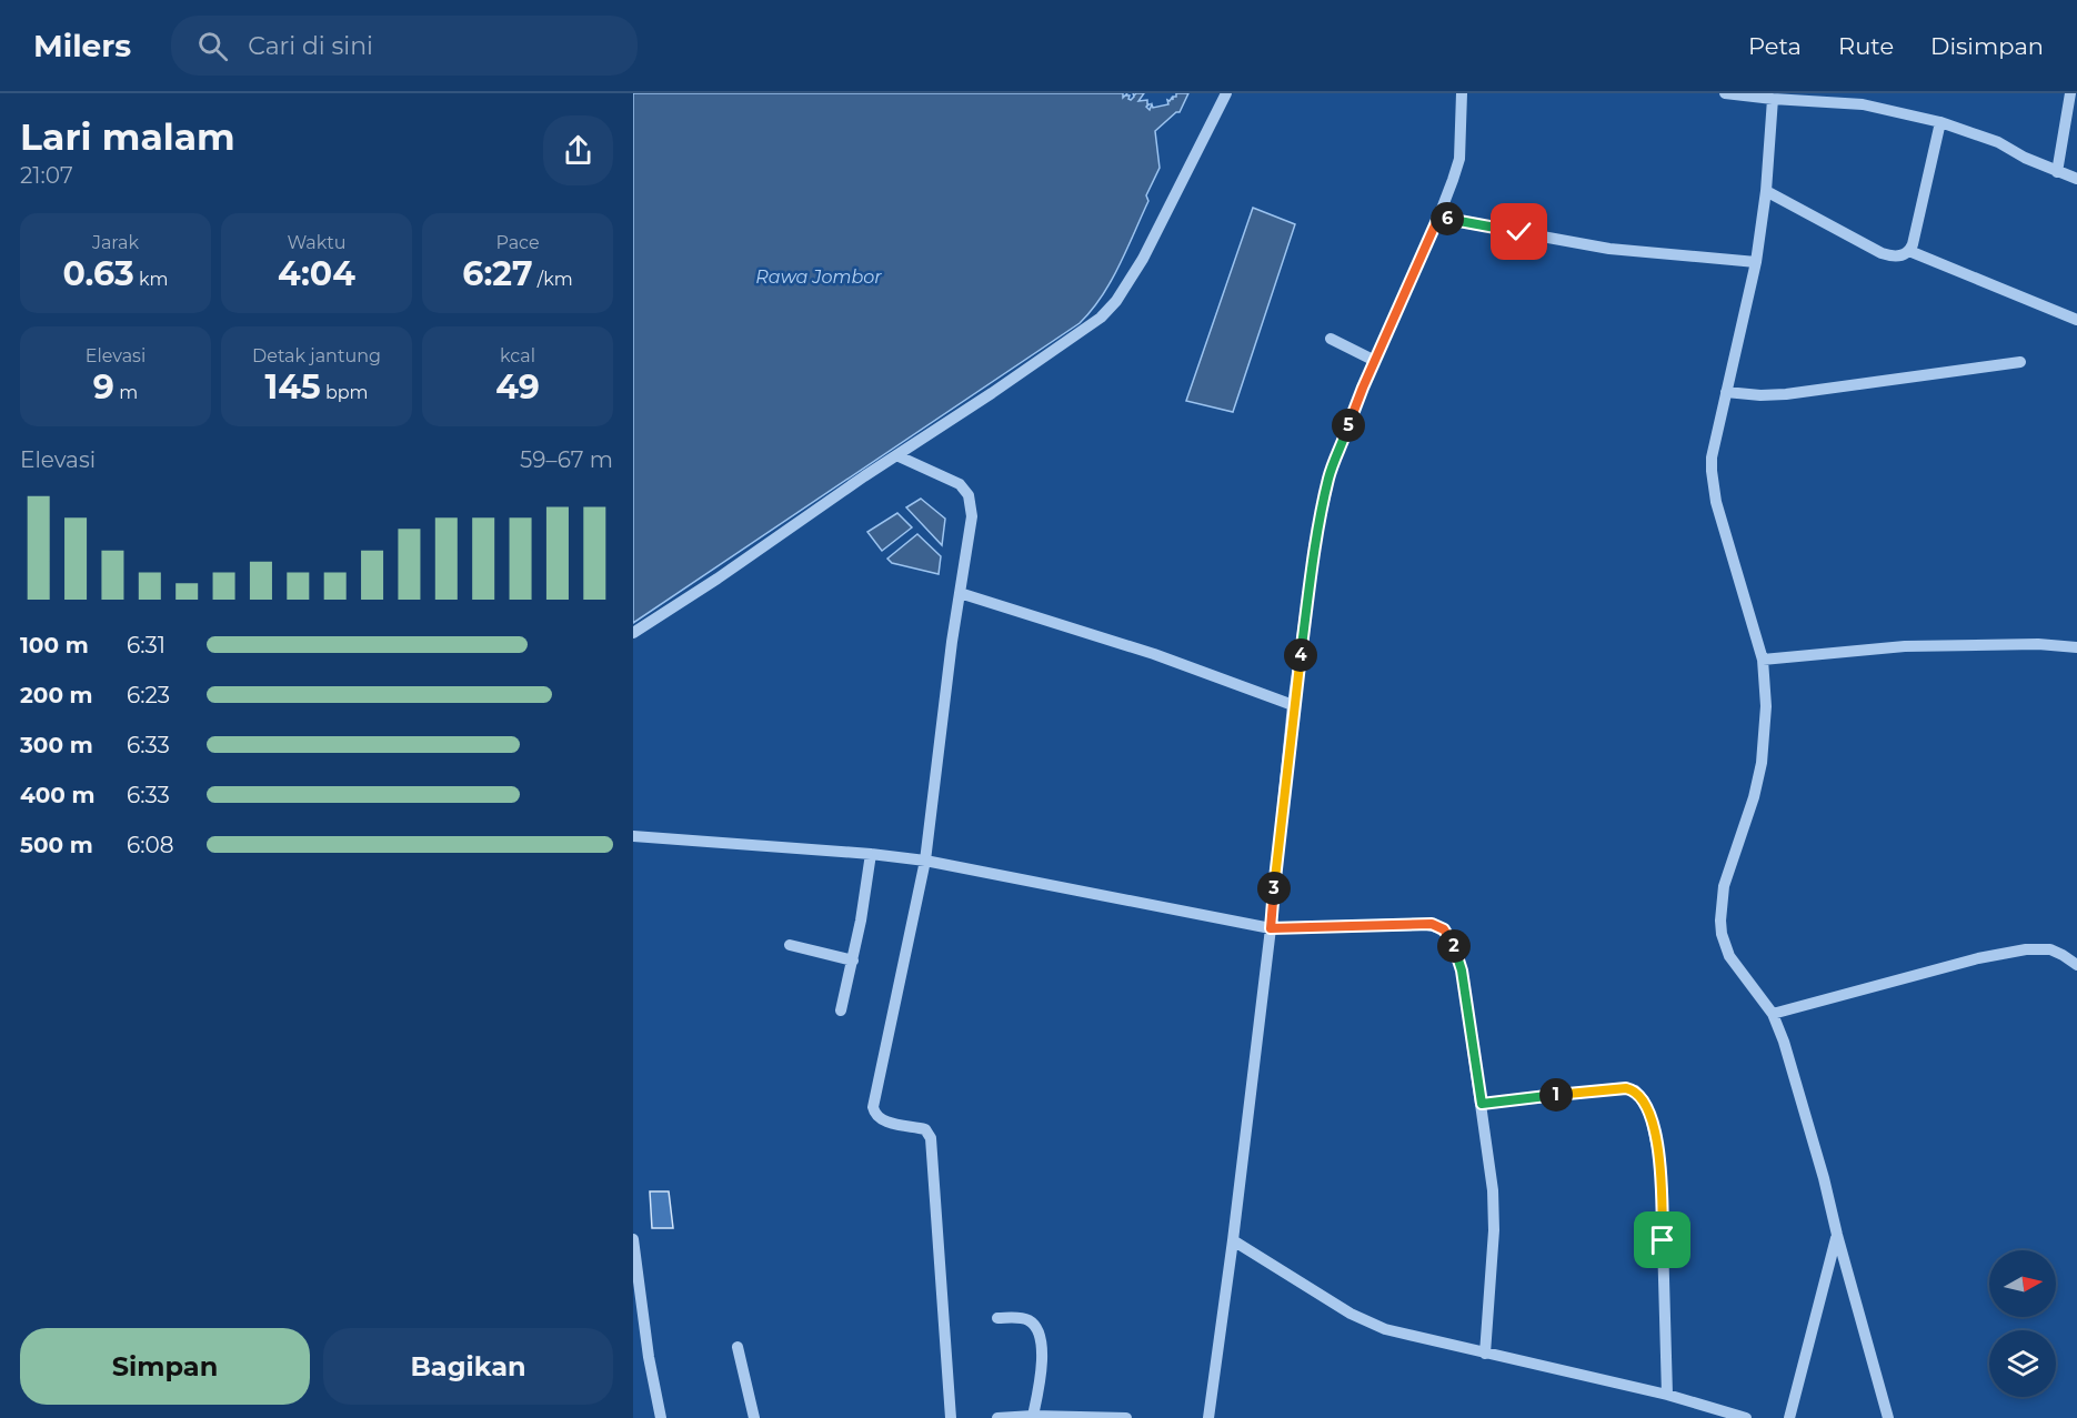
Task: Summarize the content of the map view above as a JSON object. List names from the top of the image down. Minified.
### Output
{"water":["Rawa Jombor"],"north":"right","page":{"header":"Milers","search":"Cari di sini","nav":["Peta","Rute","Disimpan"],"heading":["Lari malam","21:07"],"pins":["6","5","4","3","2","1"],"stats":[["Jarak","0.63 km"],["Waktu","4:04"],["Pace","6:27 /km"],["Elevasi","9 m"],["Detak jantung","145 bpm"],["kcal","49"]],"chart":["Elevasi","59–67 m"],"list":[{"name":"100 m","note":"6:31"},{"name":"200 m","note":"6:23"},{"name":"300 m","note":"6:33"},{"name":"400 m","note":"6:33"},{"name":"500 m","note":"6:08"}],"buttons":["Simpan","Bagikan"]}}
